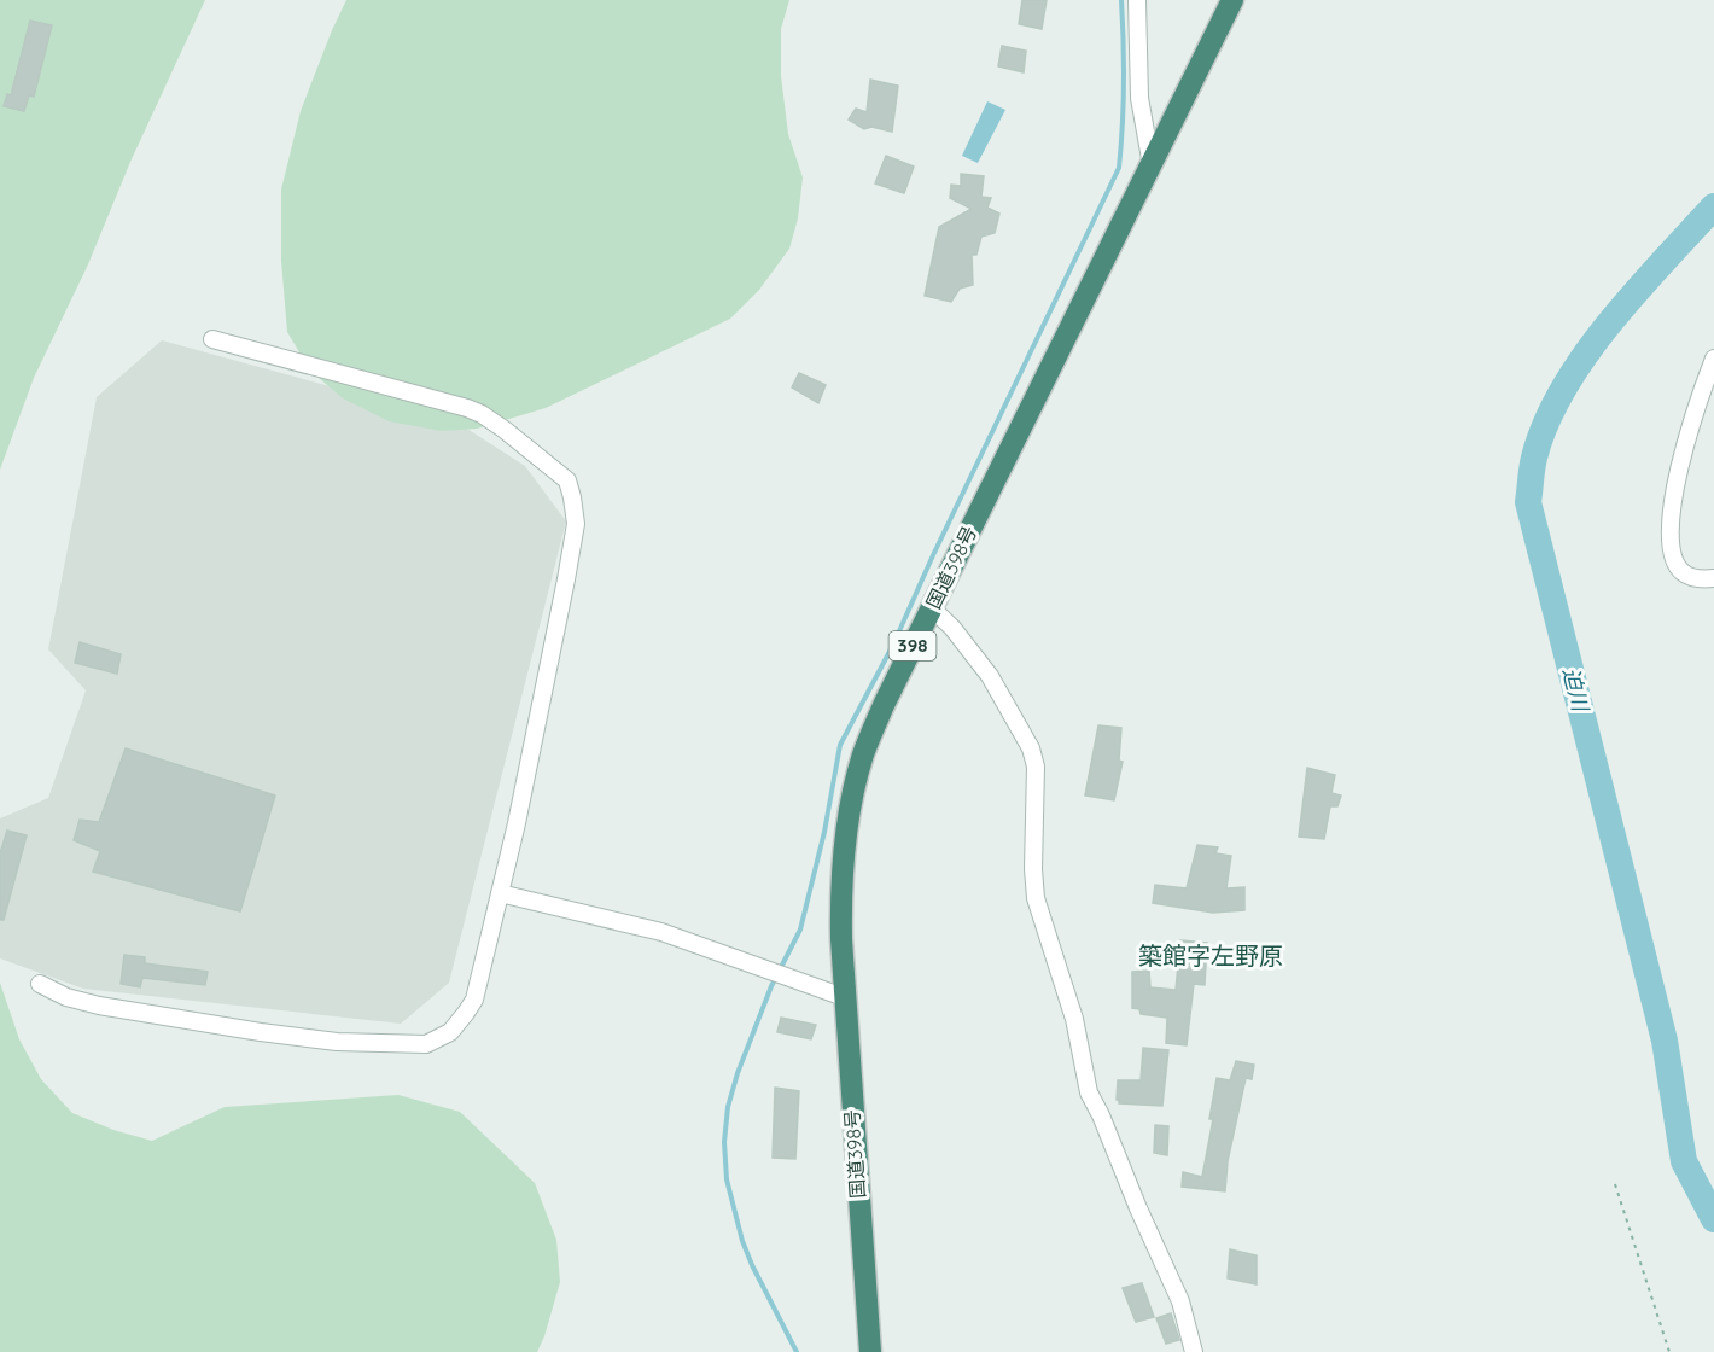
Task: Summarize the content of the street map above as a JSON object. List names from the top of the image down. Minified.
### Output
{"streets":{"highway":["国道398号","398"]},"districts":["築館字左野原"],"water":["迫川"]}
